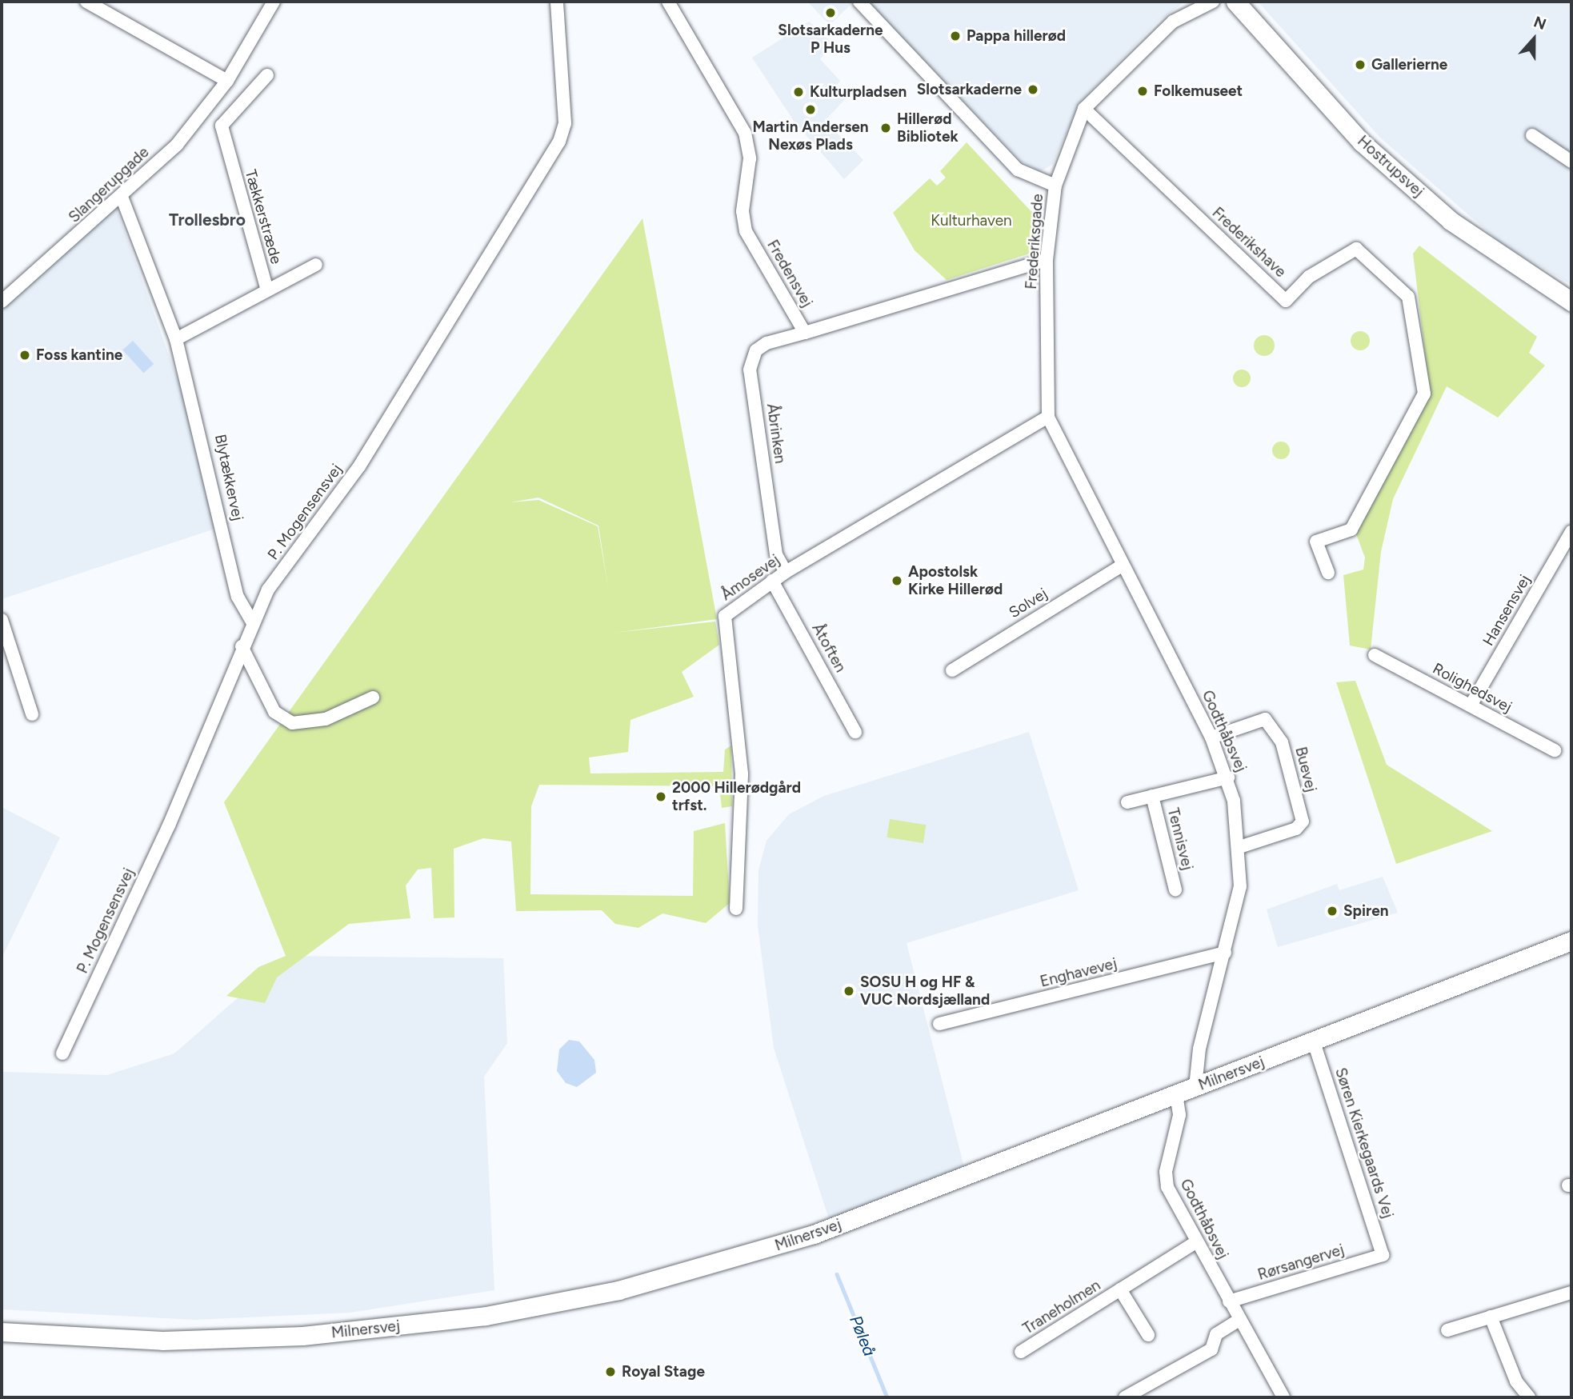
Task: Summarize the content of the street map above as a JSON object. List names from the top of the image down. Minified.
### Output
{"streets":{"street":["Hostrupsvej","Slangerupgade","Tækkerstræde","Frederiksgade","Frederikshave","Fredensvej","Åbrinken","Blytækkervej","P. Mogensensvej","Åmosevej","Solvej","Hansensvej","Åtoften","Rolighedsvej","Godthåbsvej","Buevej","Tennisvej","Enghavevej","Milnersvej","Søren Kierkegaards Vej","Rørsangervej","Traneholmen"]},"crossings":[["Slangerupgade","Blytækkervej"],["Frederiksgade","Frederikshave"],["Frederiksgade","Fredensvej"],["Frederiksgade","Åmosevej"],["Frederiksgade","Godthåbsvej"],["Fredensvej","Åbrinken"],["Åbrinken","Åmosevej"],["Blytækkervej","P. Mogensensvej"],["Åmosevej","Åtoften"],["Åmosevej","Godthåbsvej"],["Solvej","Godthåbsvej"],["Hansensvej","Rolighedsvej"],["Godthåbsvej","Buevej"],["Godthåbsvej","Tennisvej"],["Godthåbsvej","Enghavevej"],["Godthåbsvej","Milnersvej"],["Godthåbsvej","Rørsangervej"],["Godthåbsvej","Traneholmen"],["Milnersvej","Søren Kierkegaards Vej"],["Søren Kierkegaards Vej","Rørsangervej"]],"districts":["Trollesbro"],"water":["Pøleå"],"parks":["Kulturhaven"],"places":["Slotsarkaderne P Hus","Pappa hillerød","Gallerierne","Slotsarkaderne","Folkemuseet","Kulturpladsen","Martin Andersen Nexøs Plads","Hillerød Bibliotek","Foss kantine","Apostolsk Kirke Hillerød","2000 Hillerødgård trfst.","Spiren","SOSU H og HF & VUC Nordsjælland","Royal Stage"],"north":"top"}
